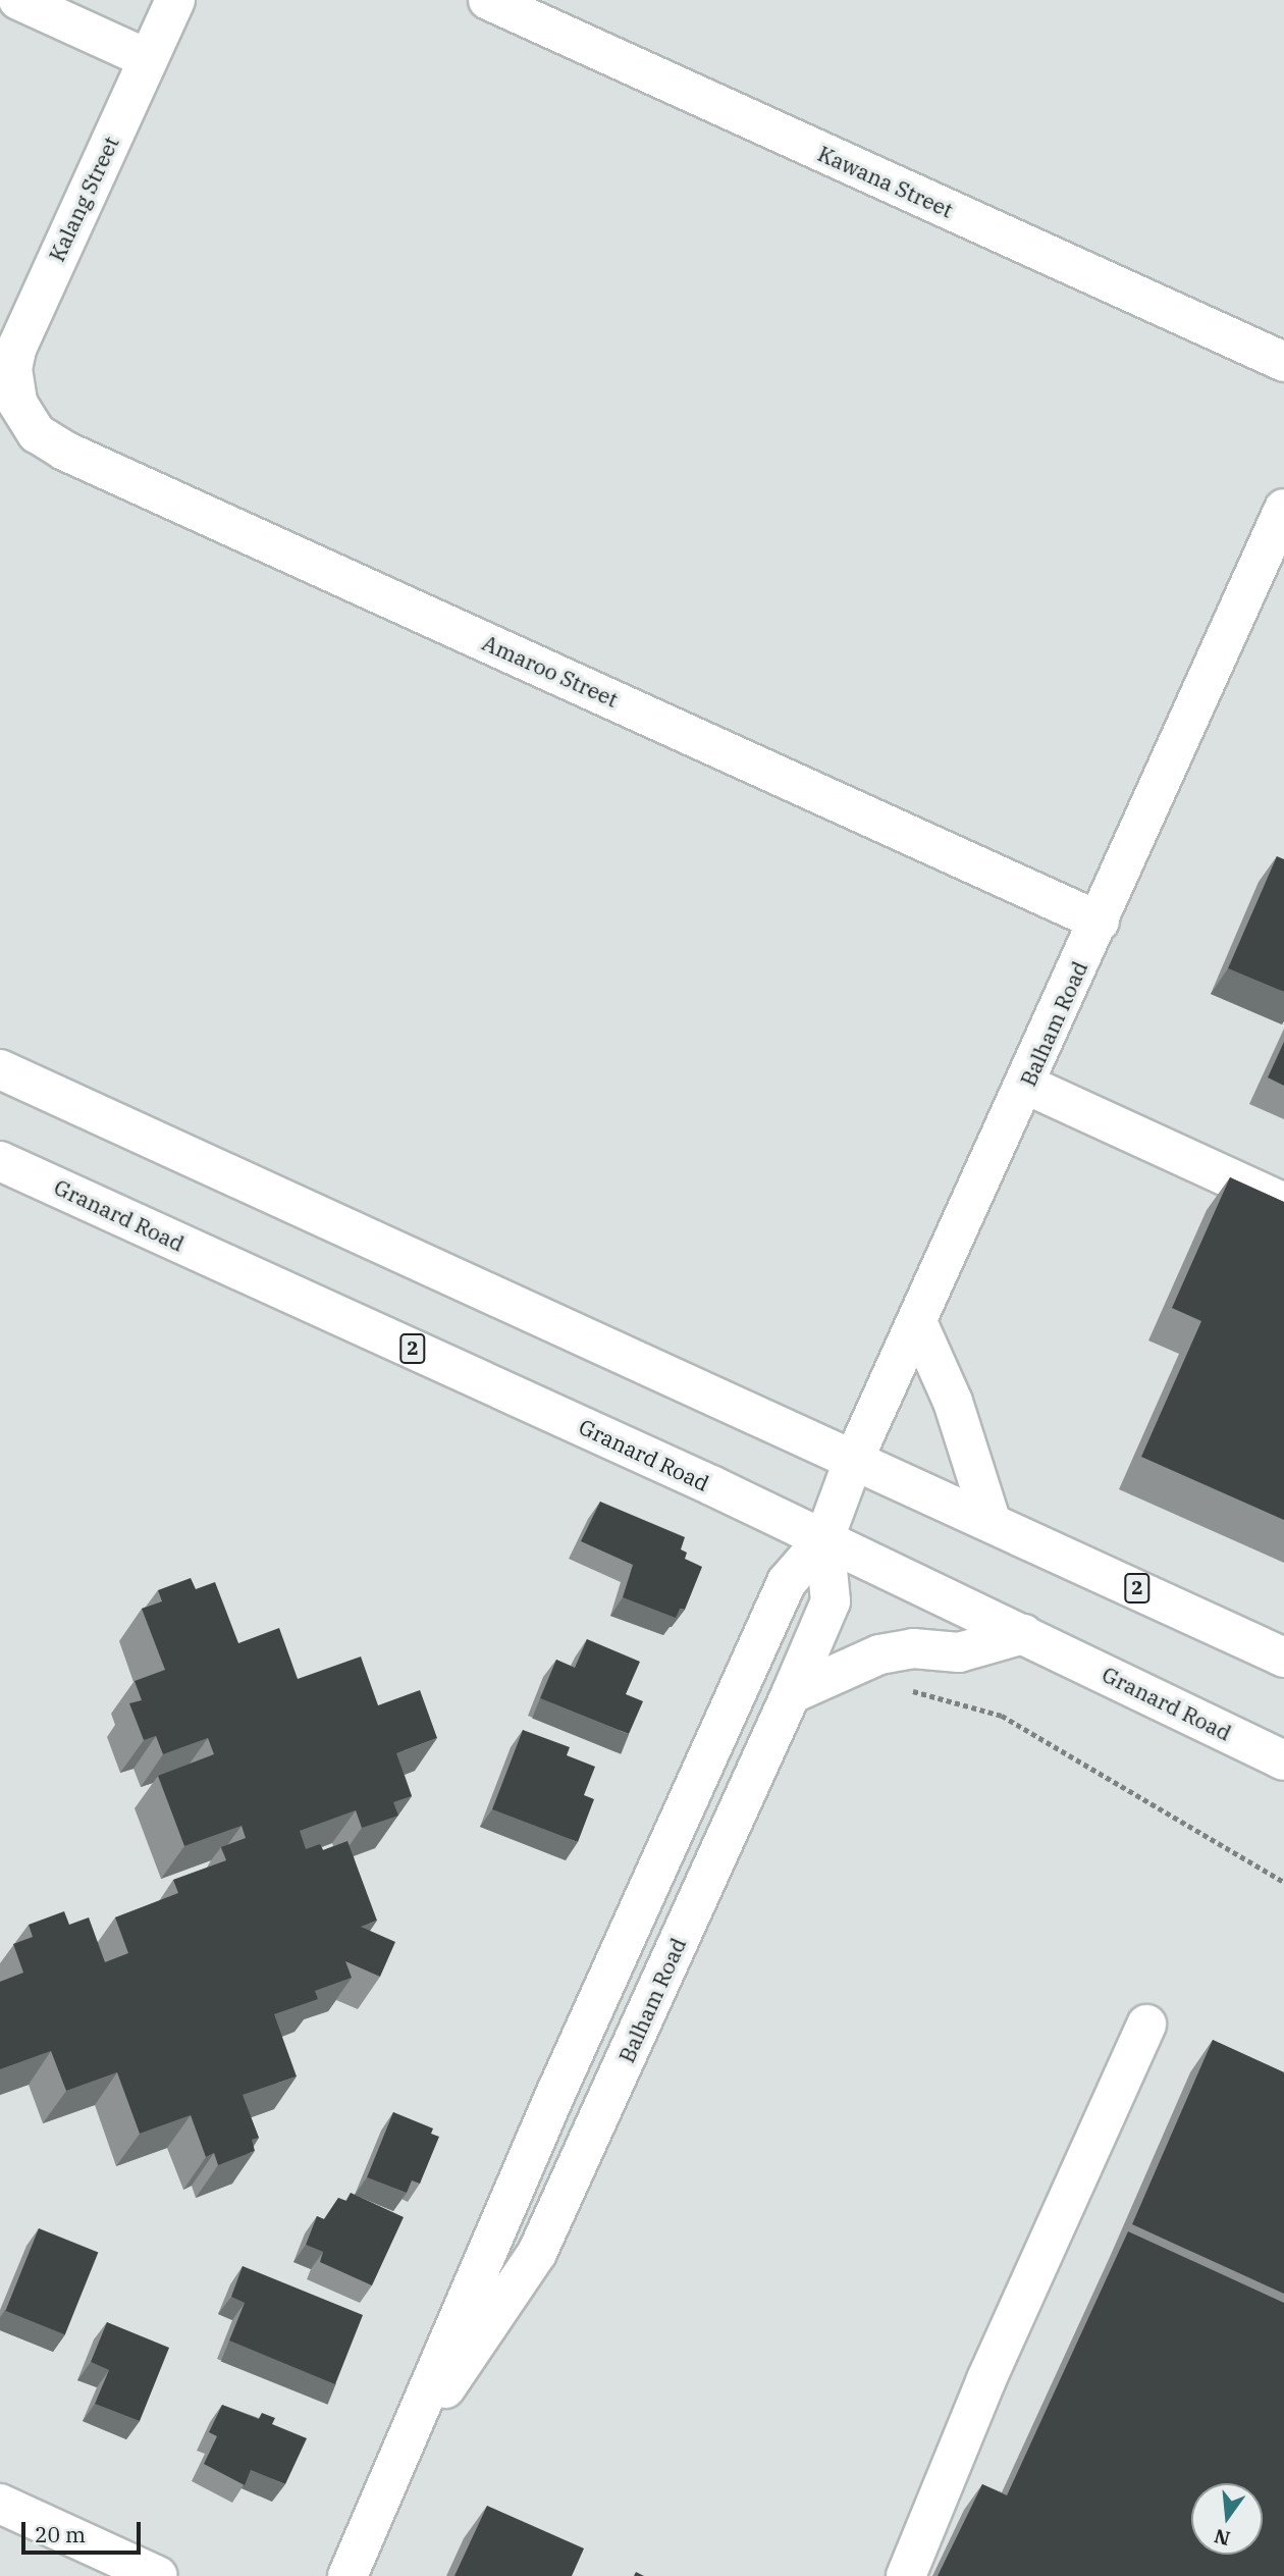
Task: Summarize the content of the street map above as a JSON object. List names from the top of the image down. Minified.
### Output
{"streets":{"main road":["Kawana Street","Kalang Street","Amaroo Street","Balham Road","Granard Road","2"]},"crossings":[["Kalang Street","Amaroo Street"],["Amaroo Street","Balham Road"],["Balham Road","Granard Road"],["Balham Road","2"]],"scale_bar":"20 m","north":"bottom"}
